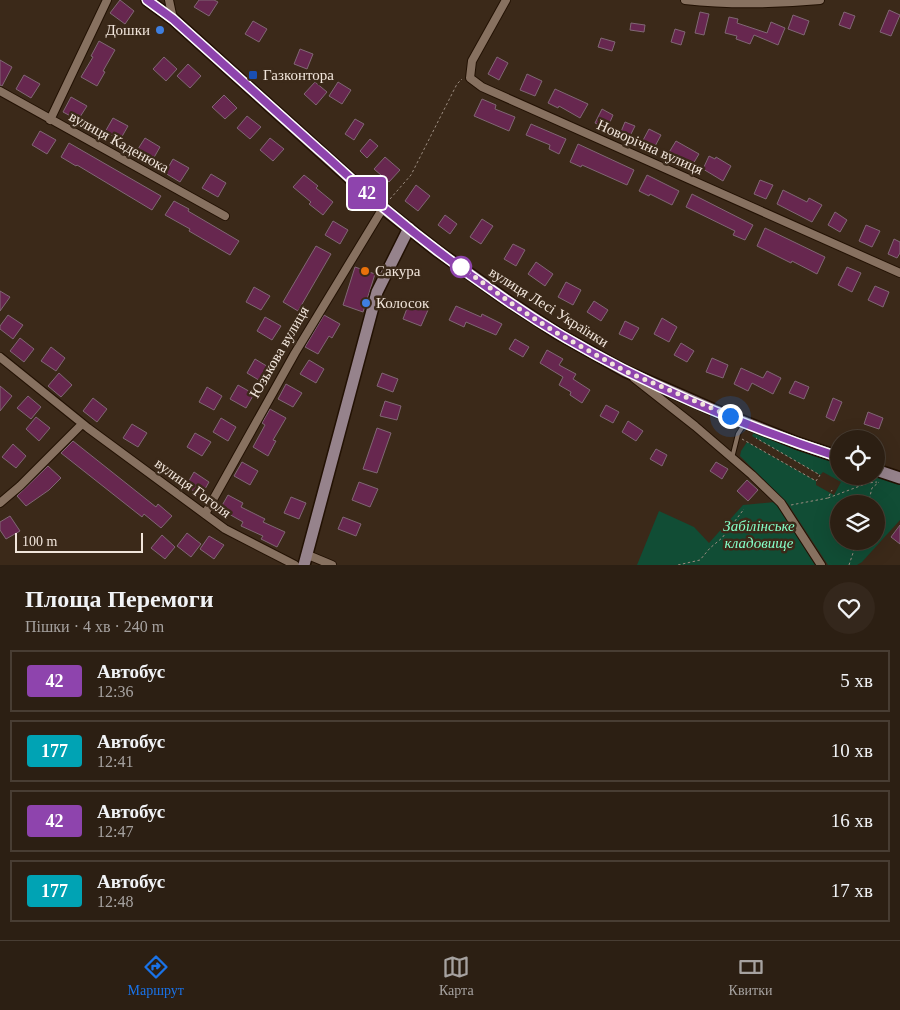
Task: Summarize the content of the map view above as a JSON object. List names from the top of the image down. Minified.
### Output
{"streets":{"main road":["вулиця Лесі Українки"],"street":["вулиця Каденюка","Новорічна вулиця","Юзькова вулиця","вулиця Гоголя"]},"crossings":[["вулиця Лесі Українки","Юзькова вулиця"],["Юзькова вулиця","вулиця Гоголя"]],"parks":["Забілінське кладовище"],"places":{"other":["Дошки","Сакура","Колосок"],"transit":["Газконтора"]},"lines":["bus line 42"],"scale_bar":"100 m","page":{"on_map":"42","scale":"100 m","heading":["Площа Перемоги","Пішки · 4 хв · 240 m"],"list":[{"mark":"42","name":"Автобус","note":"12:36","value":"5 хв"},{"mark":"177","name":"Автобус","note":"12:41","value":"10 хв"},{"mark":"42","name":"Автобус","note":"12:47","value":"16 хв"},{"mark":"177","name":"Автобус","note":"12:48","value":"17 хв"}],"tabs":["Маршрут","Карта","Квитки"]}}
